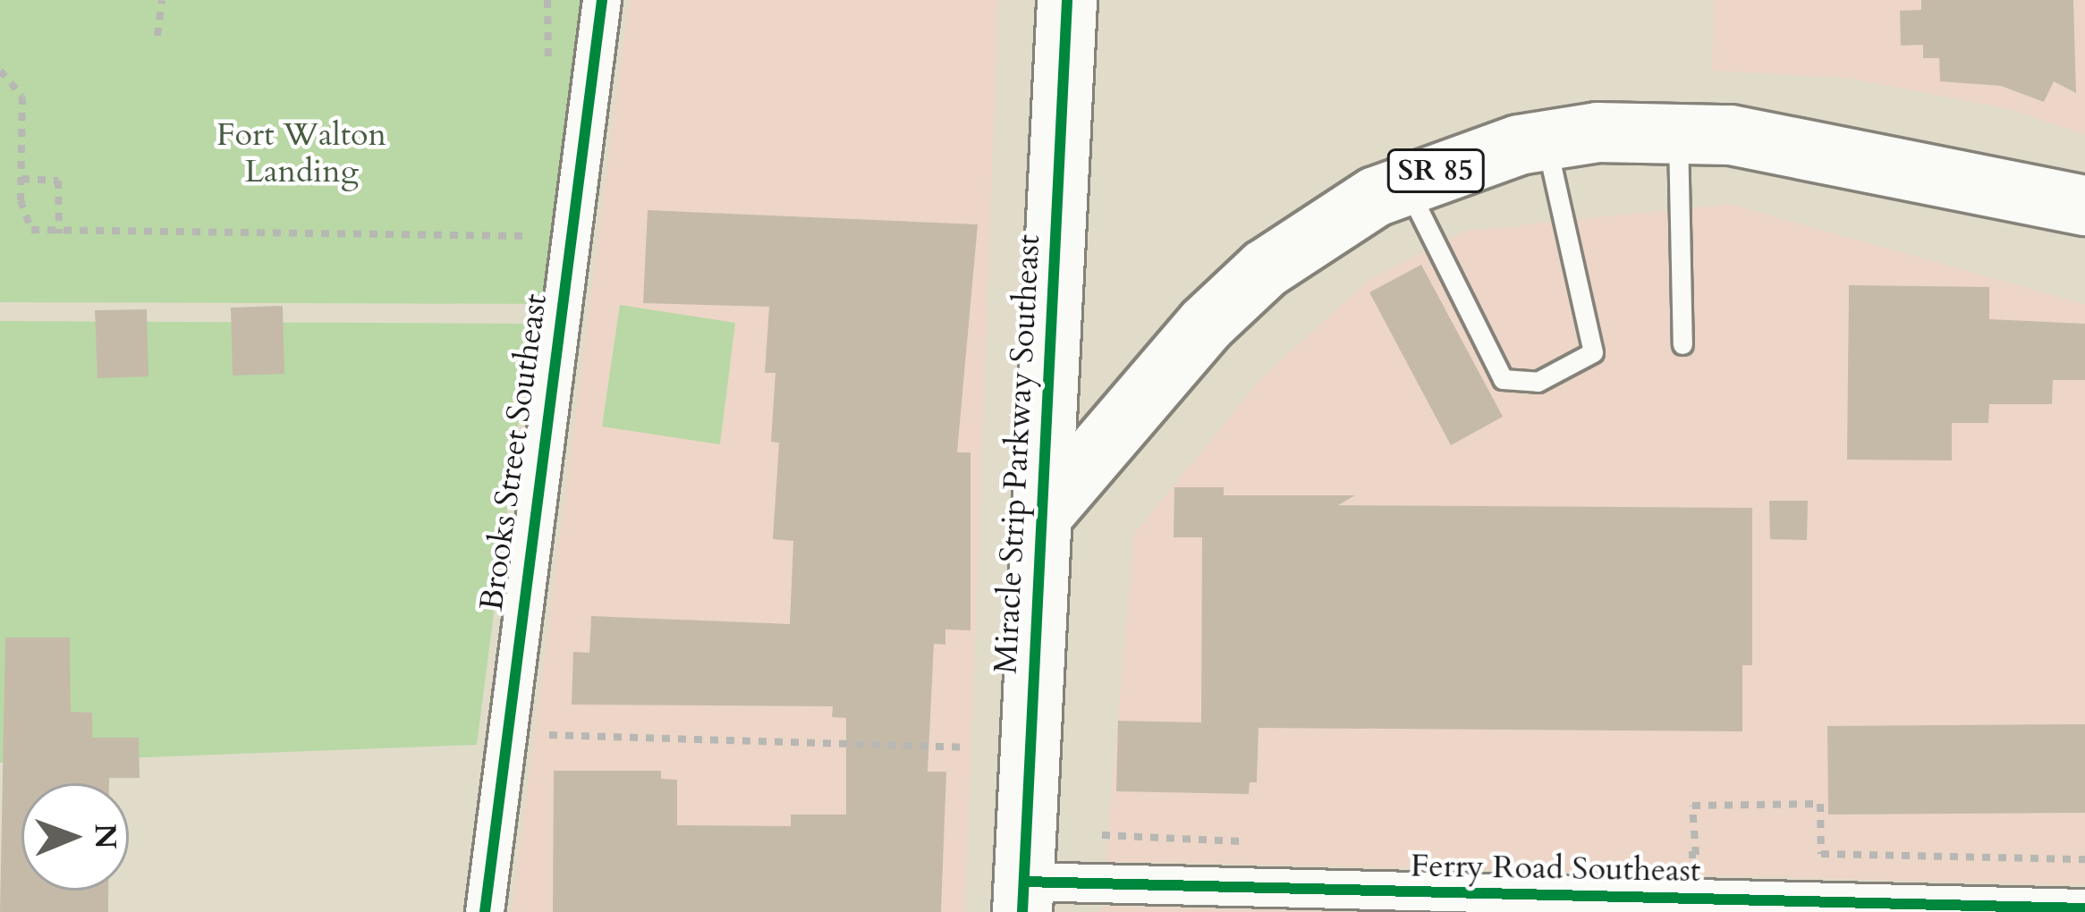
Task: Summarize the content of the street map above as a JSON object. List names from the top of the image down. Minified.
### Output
{"streets":{"highway":["SR 85","Miracle Strip Parkway Southeast"],"street":["Brooks Street Southeast","Ferry Road Southeast"]},"crossings":[["SR 85","Miracle Strip Parkway Southeast"],["Miracle Strip Parkway Southeast","Ferry Road Southeast"]],"parks":["Fort Walton Landing"],"north":"right"}
